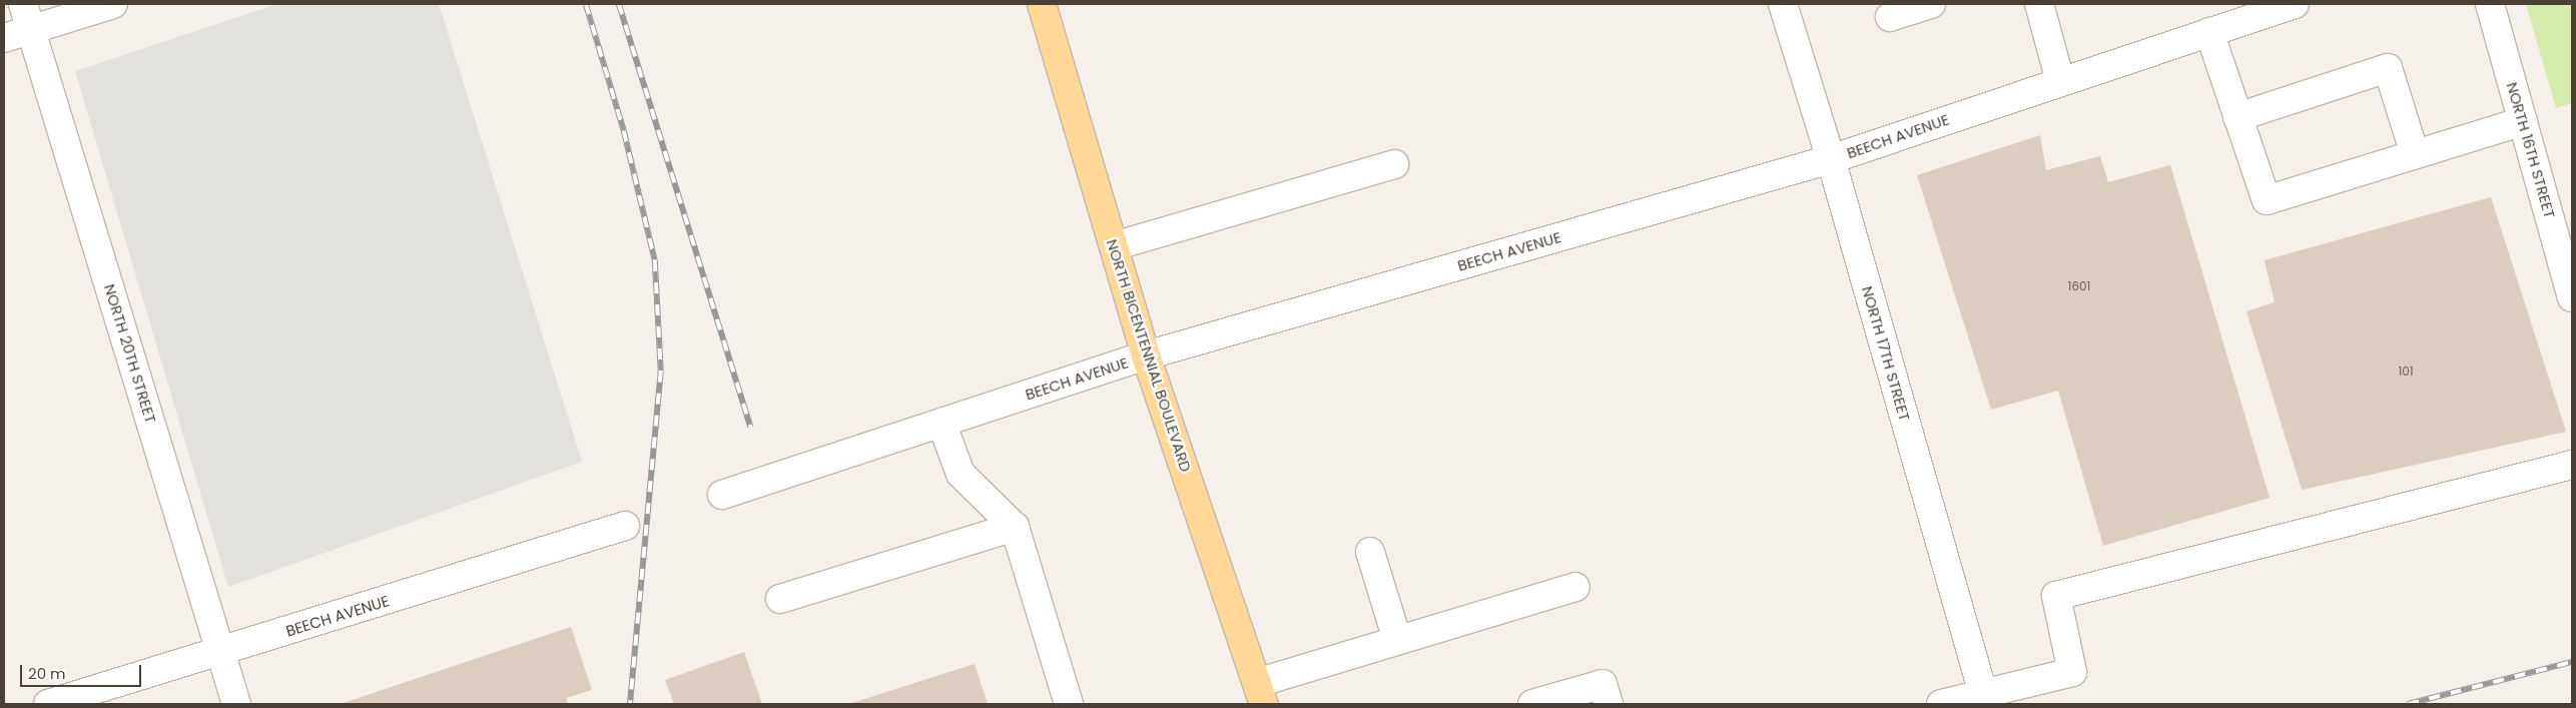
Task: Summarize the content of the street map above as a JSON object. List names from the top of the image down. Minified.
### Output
{"streets":{"main road":["NORTH BICENTENNIAL BOULEVARD"],"street":["BEECH AVENUE","NORTH 16TH STREET","NORTH 20TH STREET","NORTH 17TH STREET"]},"crossings":[["BEECH AVENUE","NORTH 20TH STREET"],["BEECH AVENUE","NORTH 17TH STREET"],["BEECH AVENUE","NORTH BICENTENNIAL BOULEVARD"]],"house_numbers":["1601","101"],"scale_bar":"20 m"}
